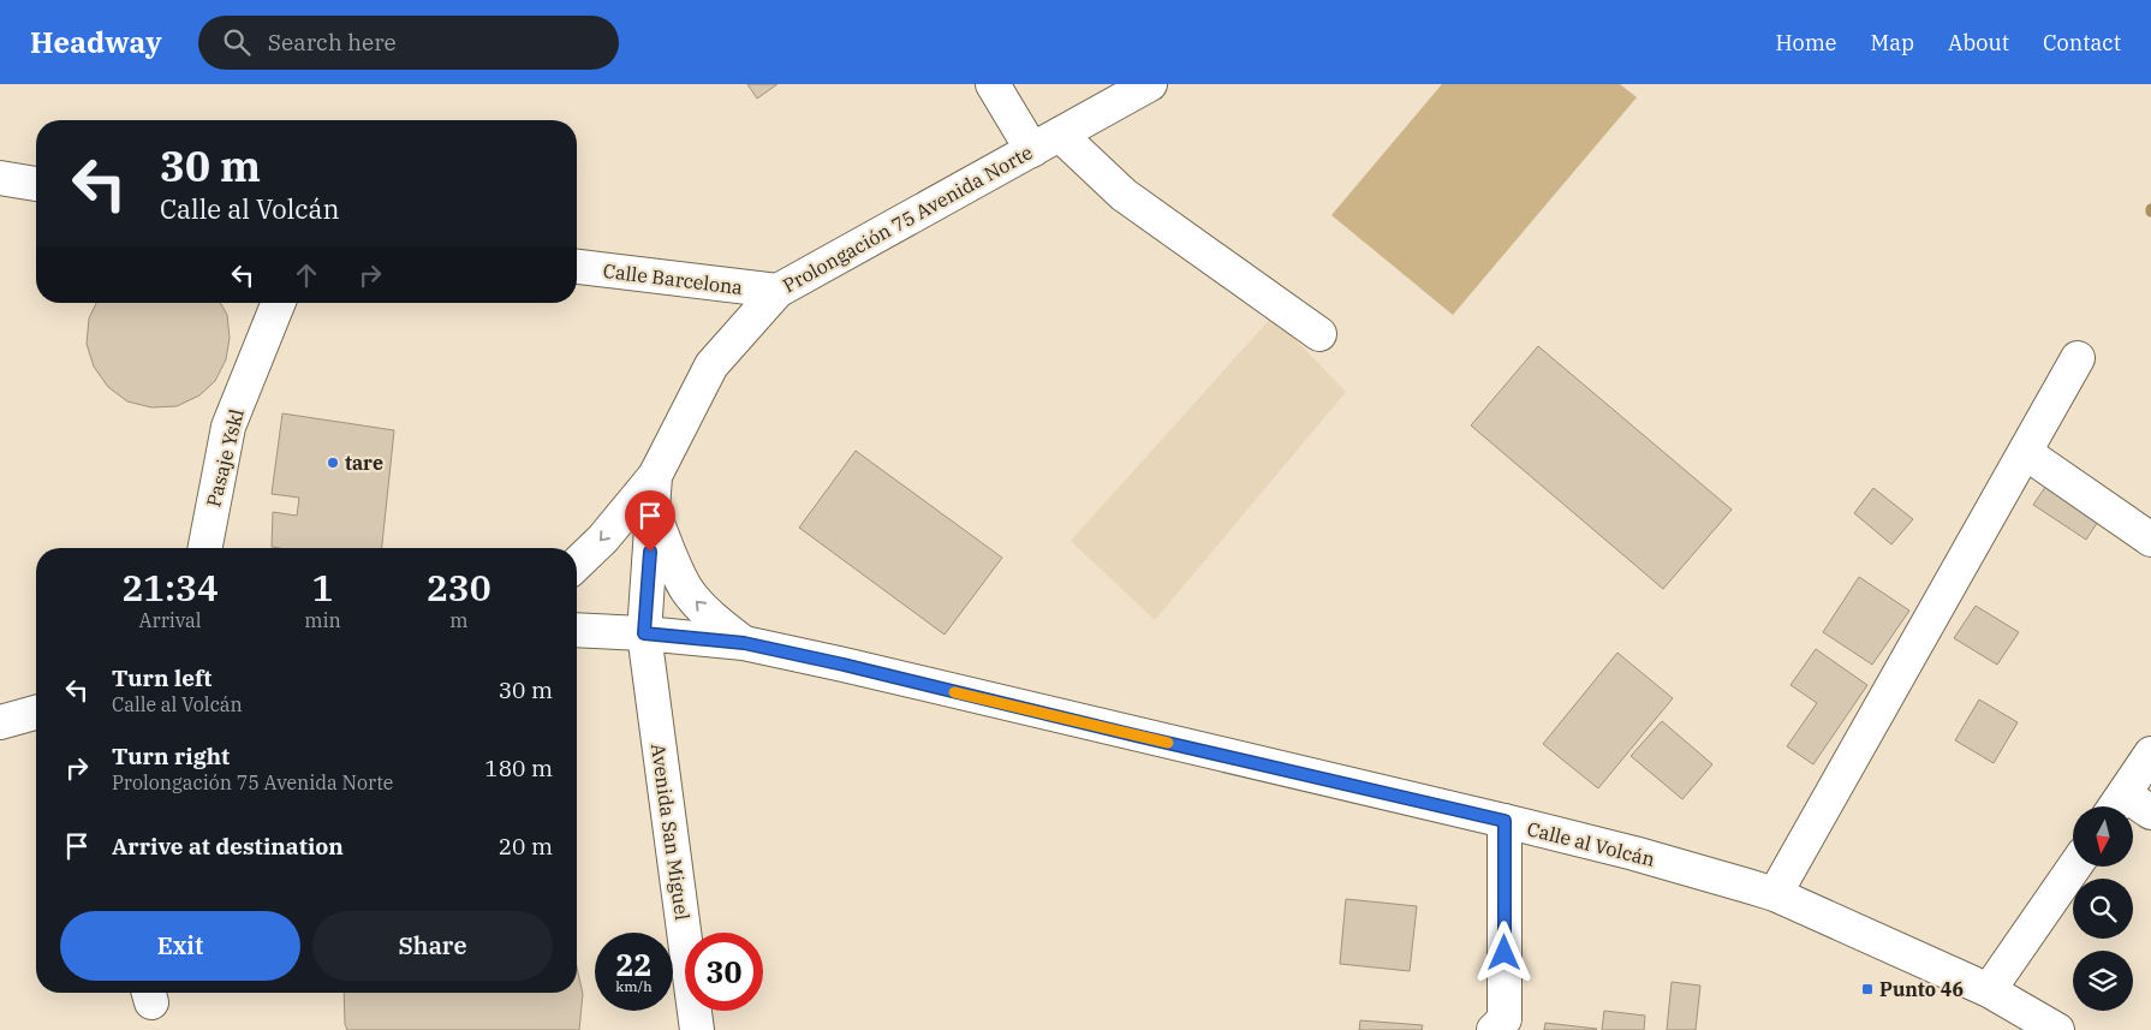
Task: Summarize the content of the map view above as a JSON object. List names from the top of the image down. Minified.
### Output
{"streets":{"street":["Prolongación 75 Avenida Norte","Calle Barcelona","Pasaje Yskl","Avenida San Miguel","Calle al Volcán"]},"crossings":[["Prolongación 75 Avenida Norte","Calle Barcelona"],["Prolongación 75 Avenida Norte","Avenida San Miguel"],["Prolongación 75 Avenida Norte","Calle al Volcán"],["Avenida San Miguel","Calle al Volcán"]],"places":{"other":["tare"],"transit":["Punto 46"]},"north":"bottom","page":{"header":"Headway","search":"Search here","nav":["Home","Map","About","Contact"],"turn":["30 m","Calle al Volcán"],"eta":["21:34","Arrival","1","min","230","m"],"list":[{"name":"Turn left","note":"Calle al Volcán","value":"30 m"},{"name":"Turn right","note":"Prolongación 75 Avenida Norte","value":"180 m"},{"name":"Arrive at destination","value":"20 m"}],"buttons":["Exit","Share"],"speed":"22 km/h","limit":"30"}}
